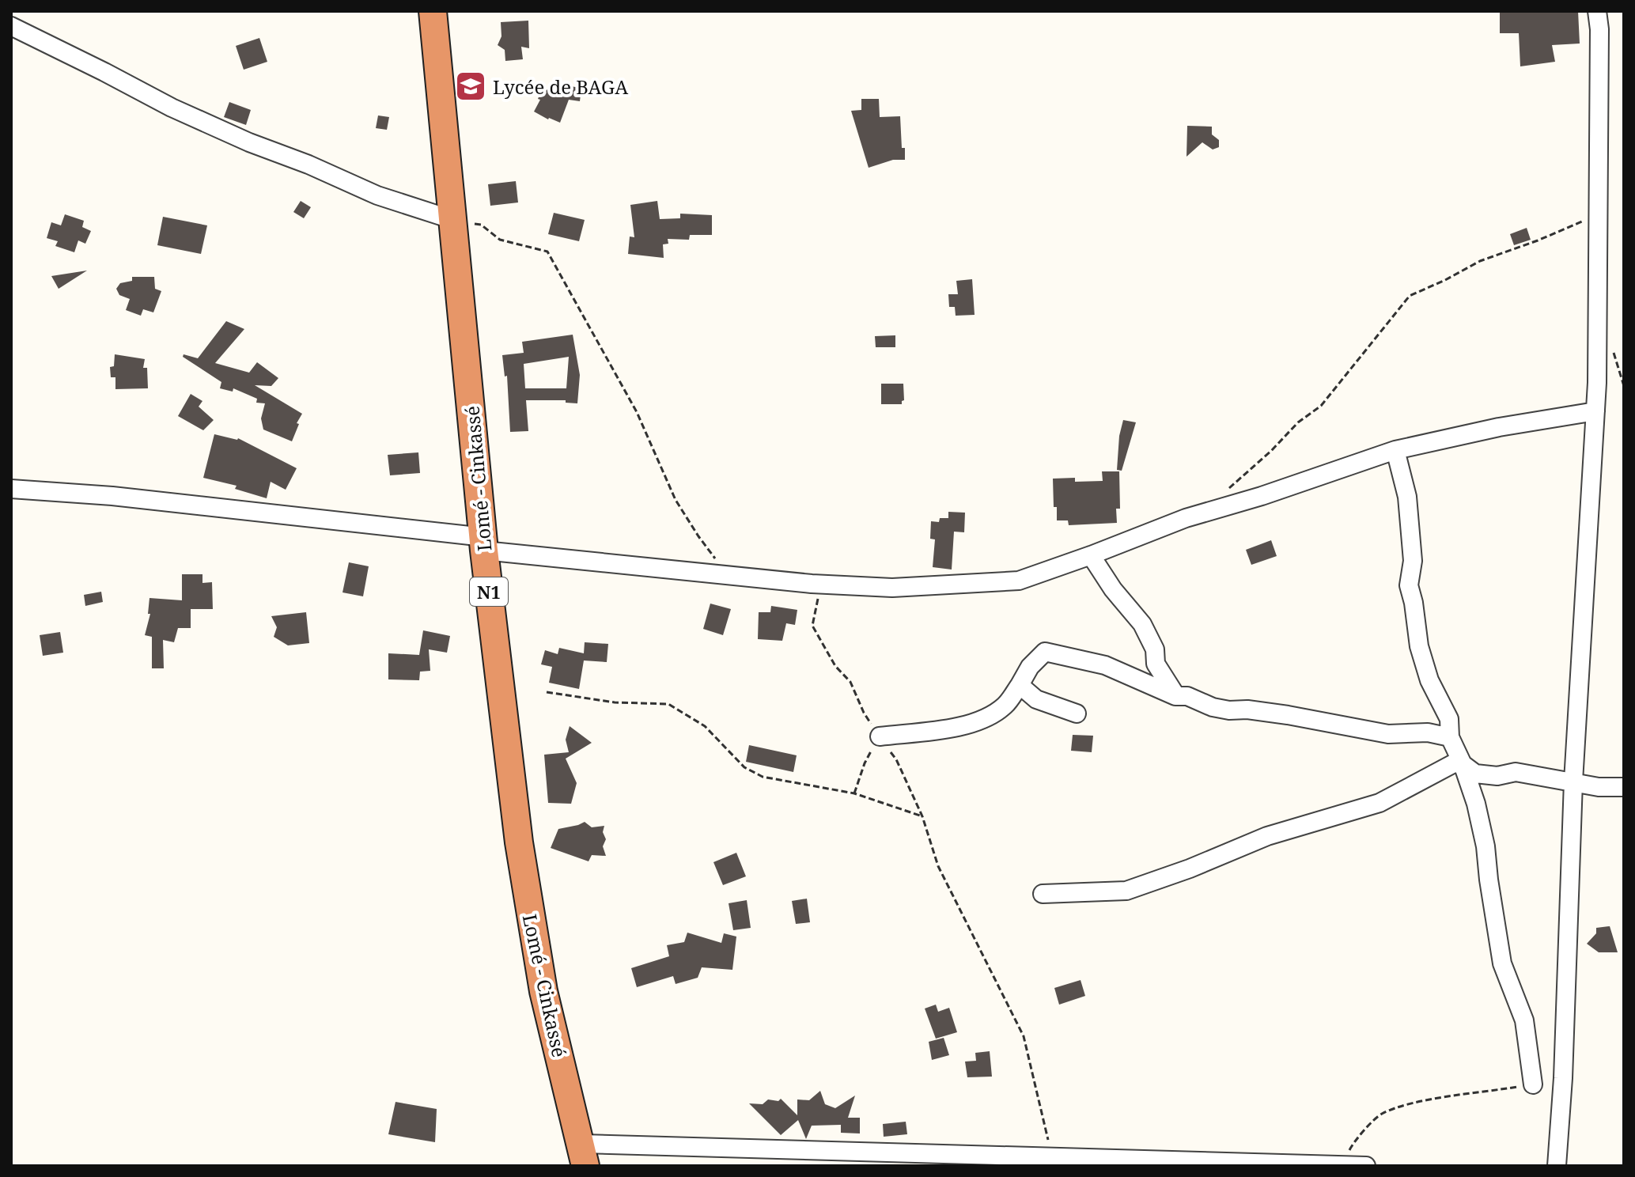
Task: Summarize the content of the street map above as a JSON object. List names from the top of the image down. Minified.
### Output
{"streets":{"highway":["Lomé - Cinkassé","N1"]},"places":{"school or university":["Lycée de BAGA"]}}
